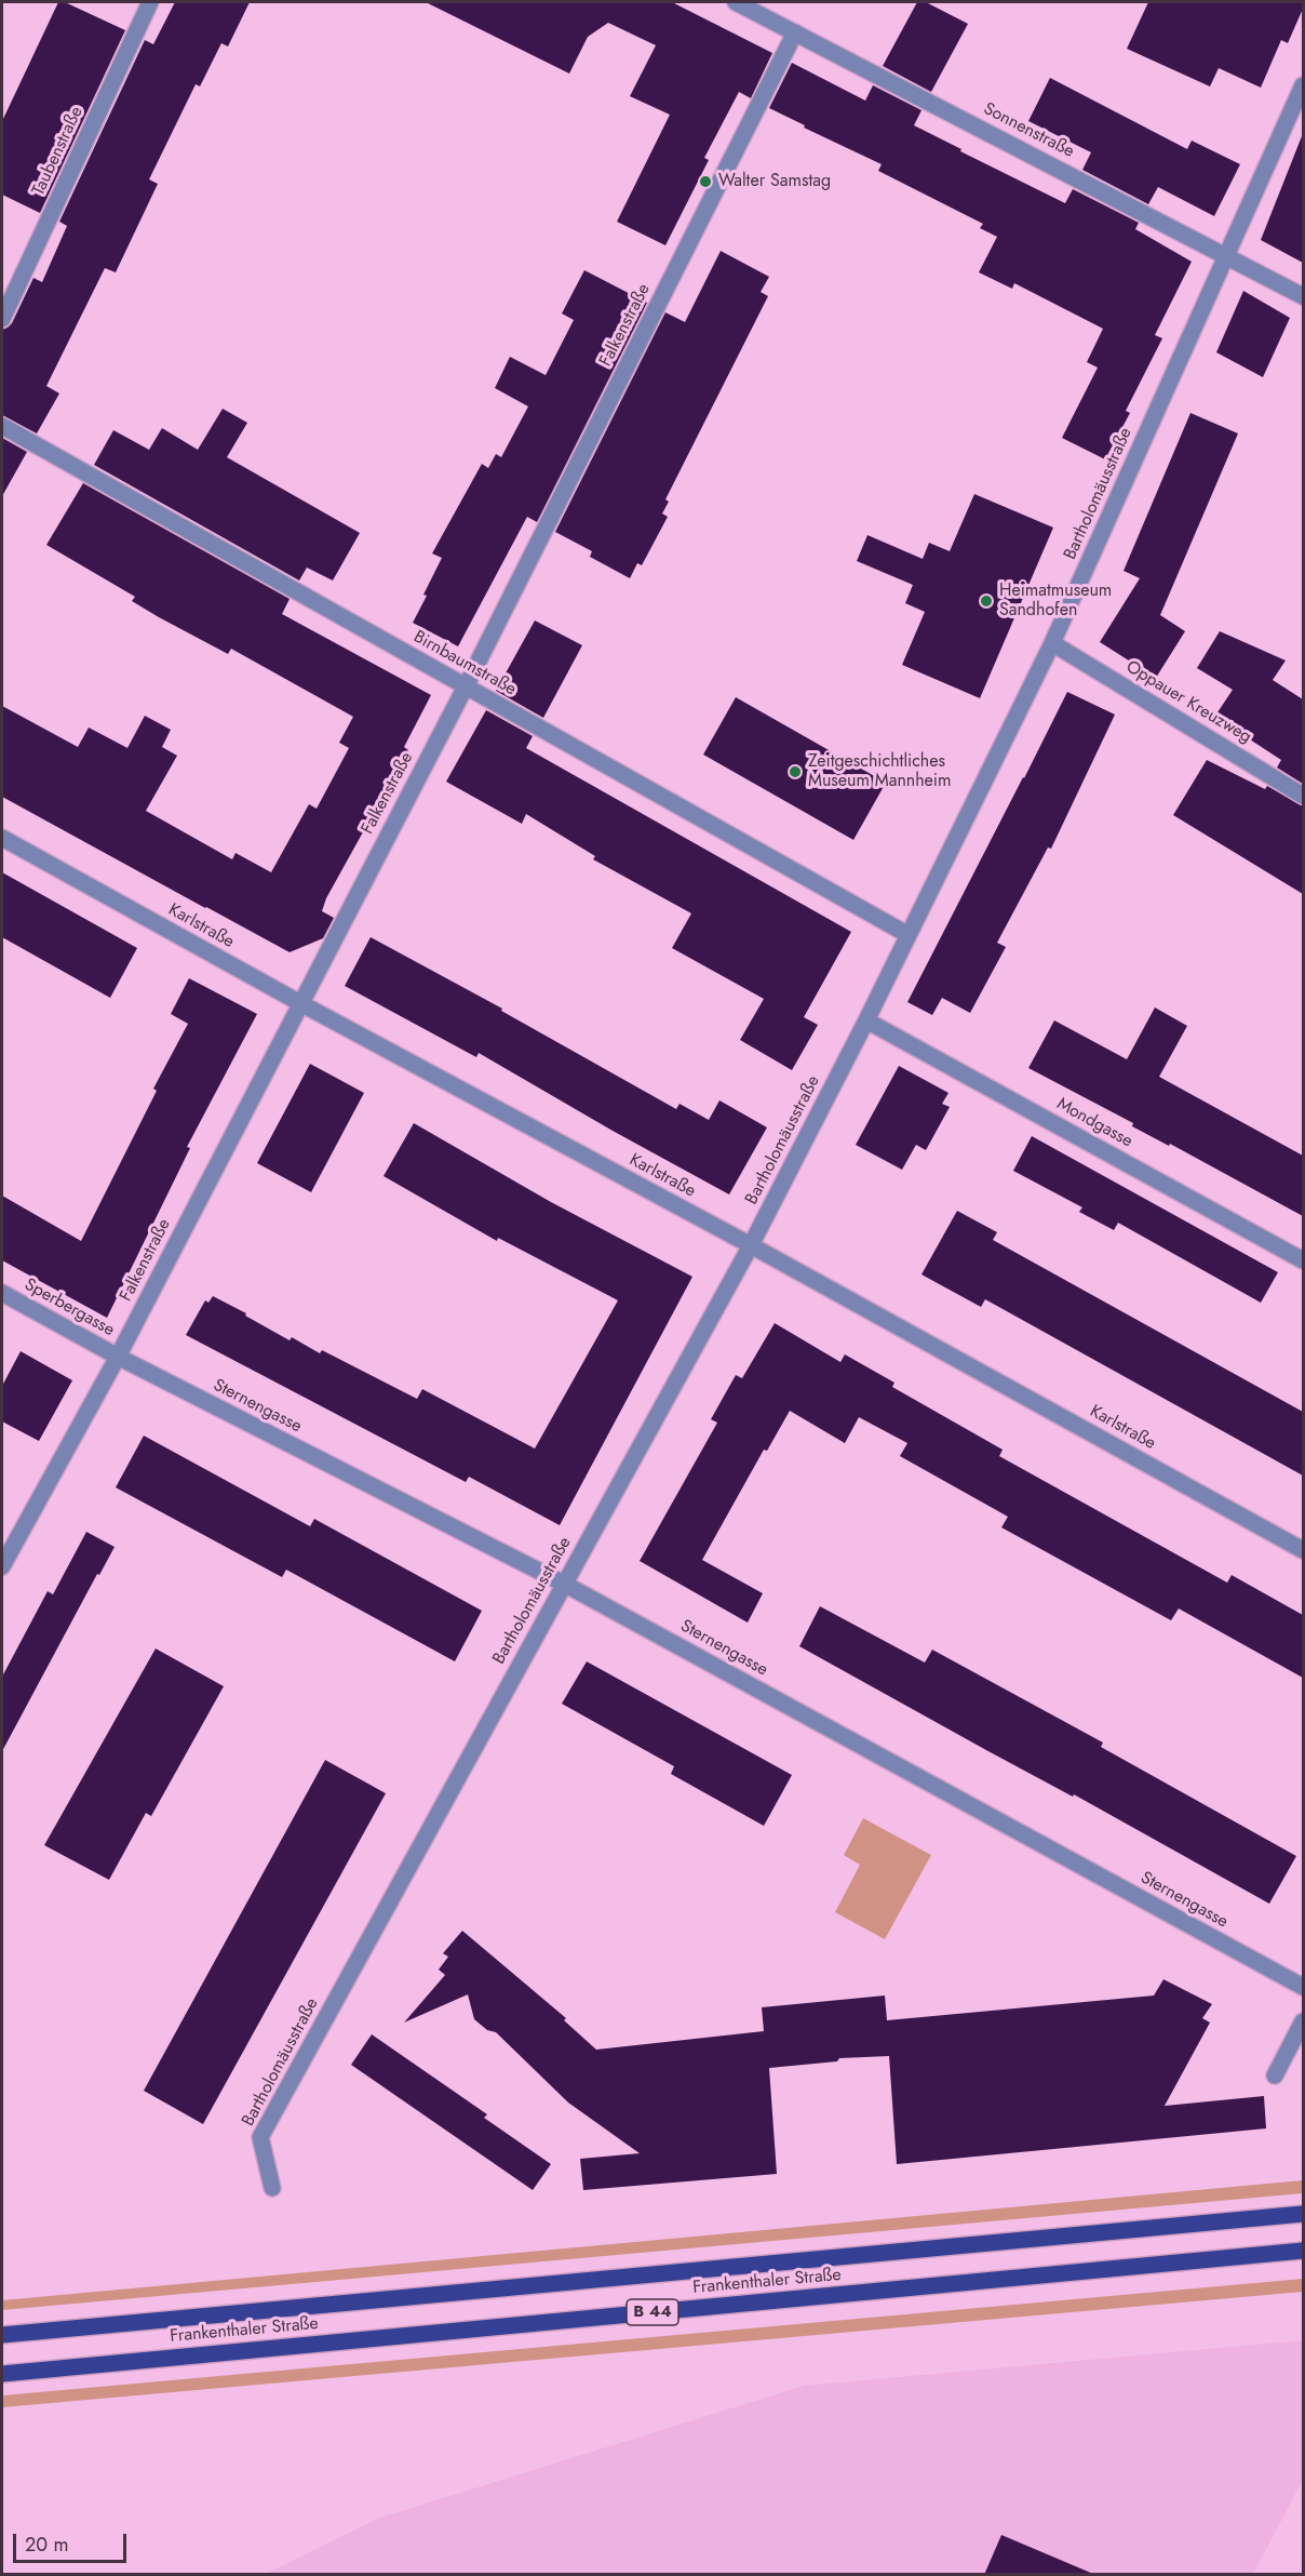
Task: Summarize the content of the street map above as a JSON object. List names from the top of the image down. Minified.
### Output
{"streets":{"main road":["Frankenthaler Straße","B 44"],"street":["Sonnenstraße","Taubenstraße","Falkenstraße","Bartholomäusstraße","Birnbaumstraße","Oppauer Kreuzweg","Karlstraße","Mondgasse","Sperbergasse","Sternengasse"]},"crossings":[["Sonnenstraße","Falkenstraße"],["Sonnenstraße","Bartholomäusstraße"],["Falkenstraße","Birnbaumstraße"],["Falkenstraße","Karlstraße"],["Falkenstraße","Sperbergasse"],["Falkenstraße","Sternengasse"],["Bartholomäusstraße","Birnbaumstraße"],["Bartholomäusstraße","Oppauer Kreuzweg"],["Bartholomäusstraße","Karlstraße"],["Bartholomäusstraße","Mondgasse"],["Bartholomäusstraße","Sternengasse"],["Sperbergasse","Sternengasse"]],"places":["Walter Samstag","Heimatmuseum Sandhofen","Zeitgeschichtliches Museum Mannheim"],"scale_bar":"20 m"}
